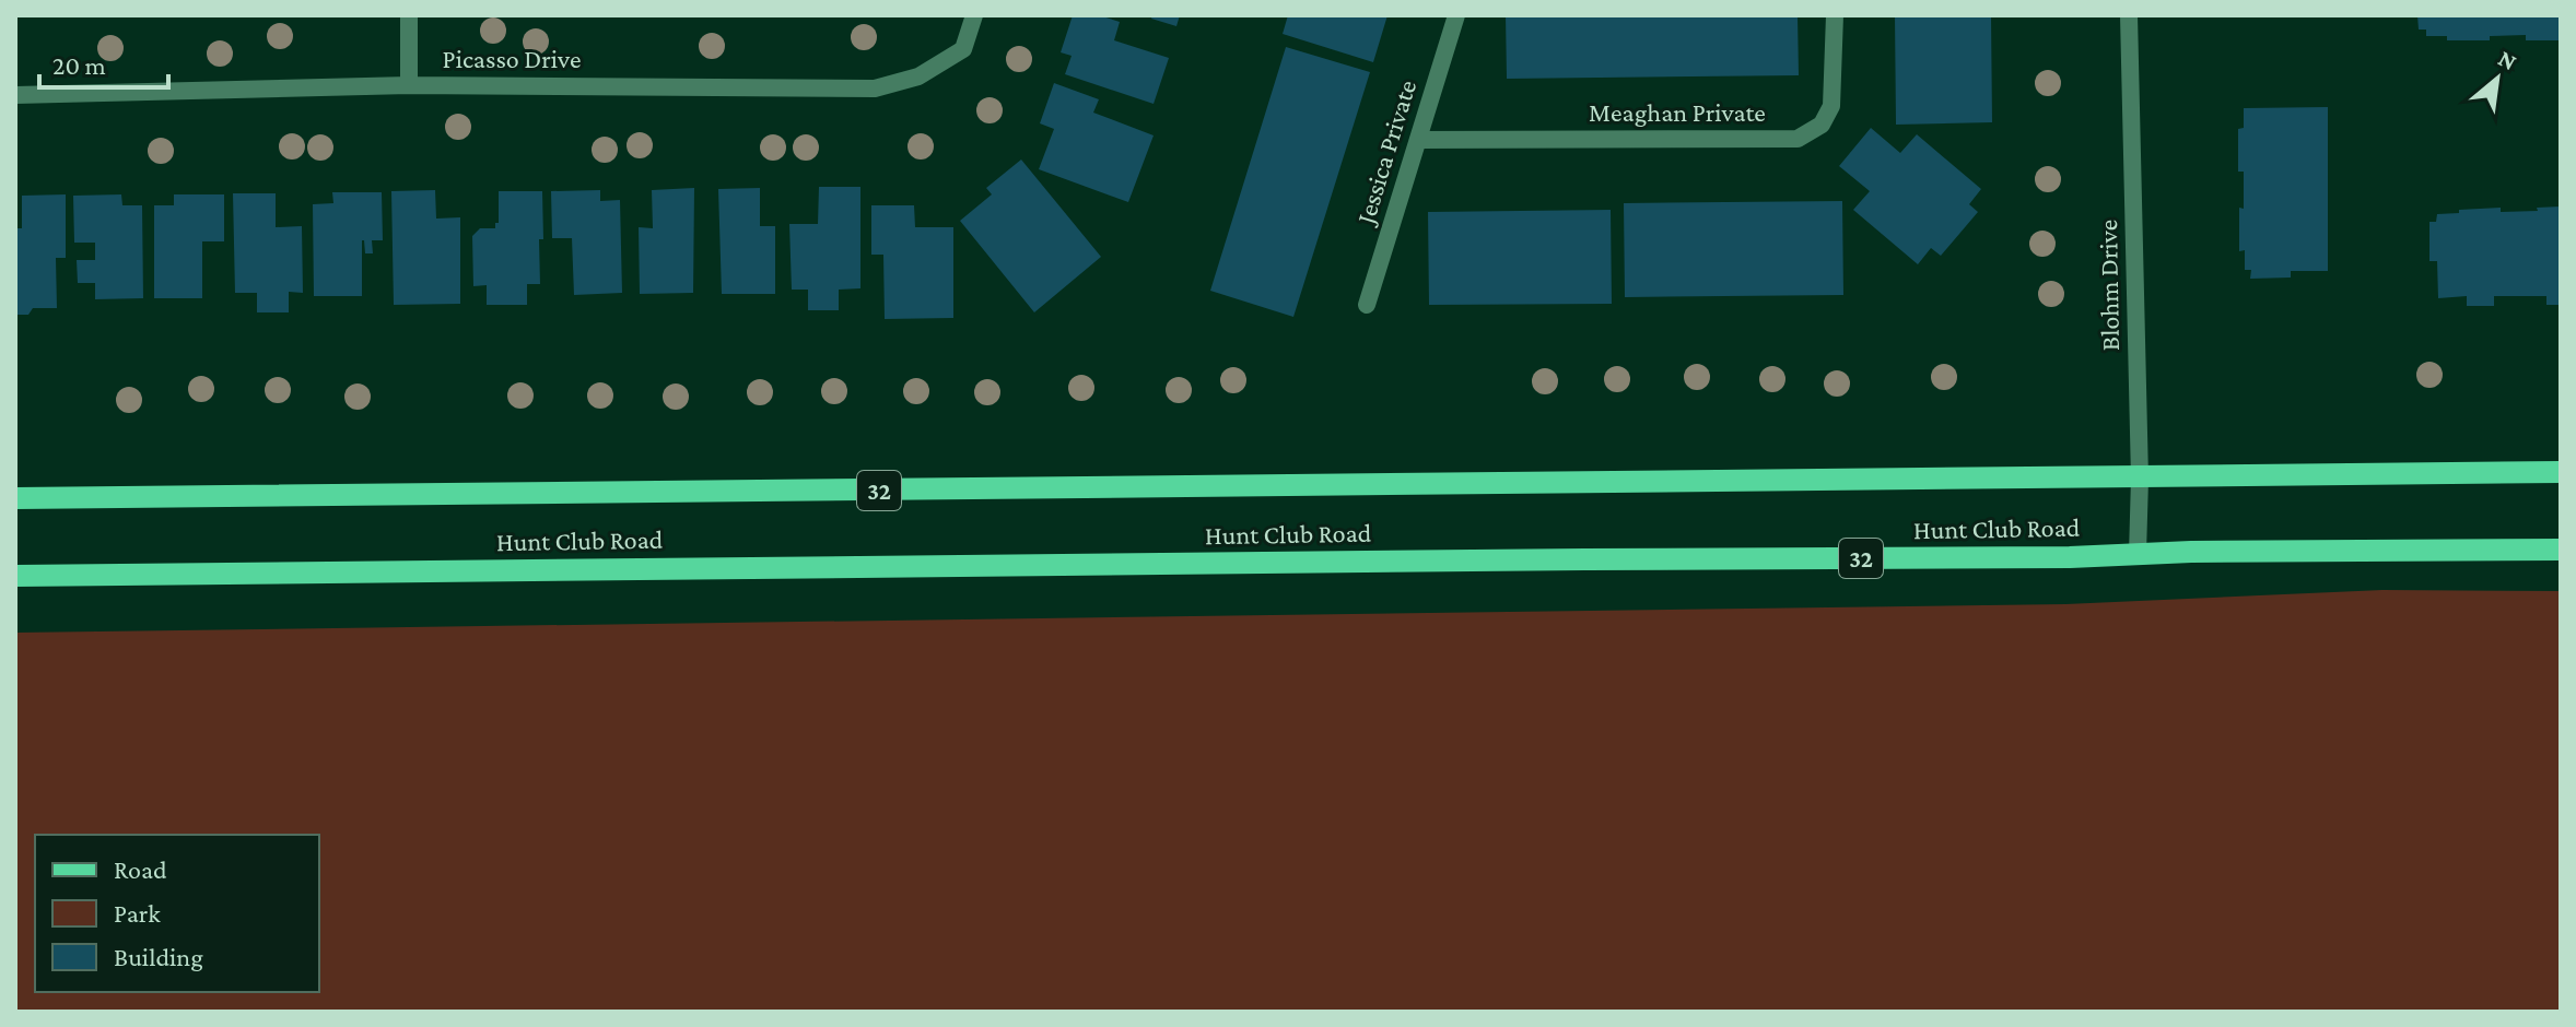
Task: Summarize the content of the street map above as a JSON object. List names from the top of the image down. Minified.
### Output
{"streets":{"main road":["32","Hunt Club Road"],"street":["Picasso Drive","Meaghan Private","Jessica Private","Blohm Drive"]},"crossings":[["Meaghan Private","Jessica Private"],["Blohm Drive","Hunt Club Road"]],"legend":["Road","Park","Building"],"scale_bar":"20 m","north":"top right"}
